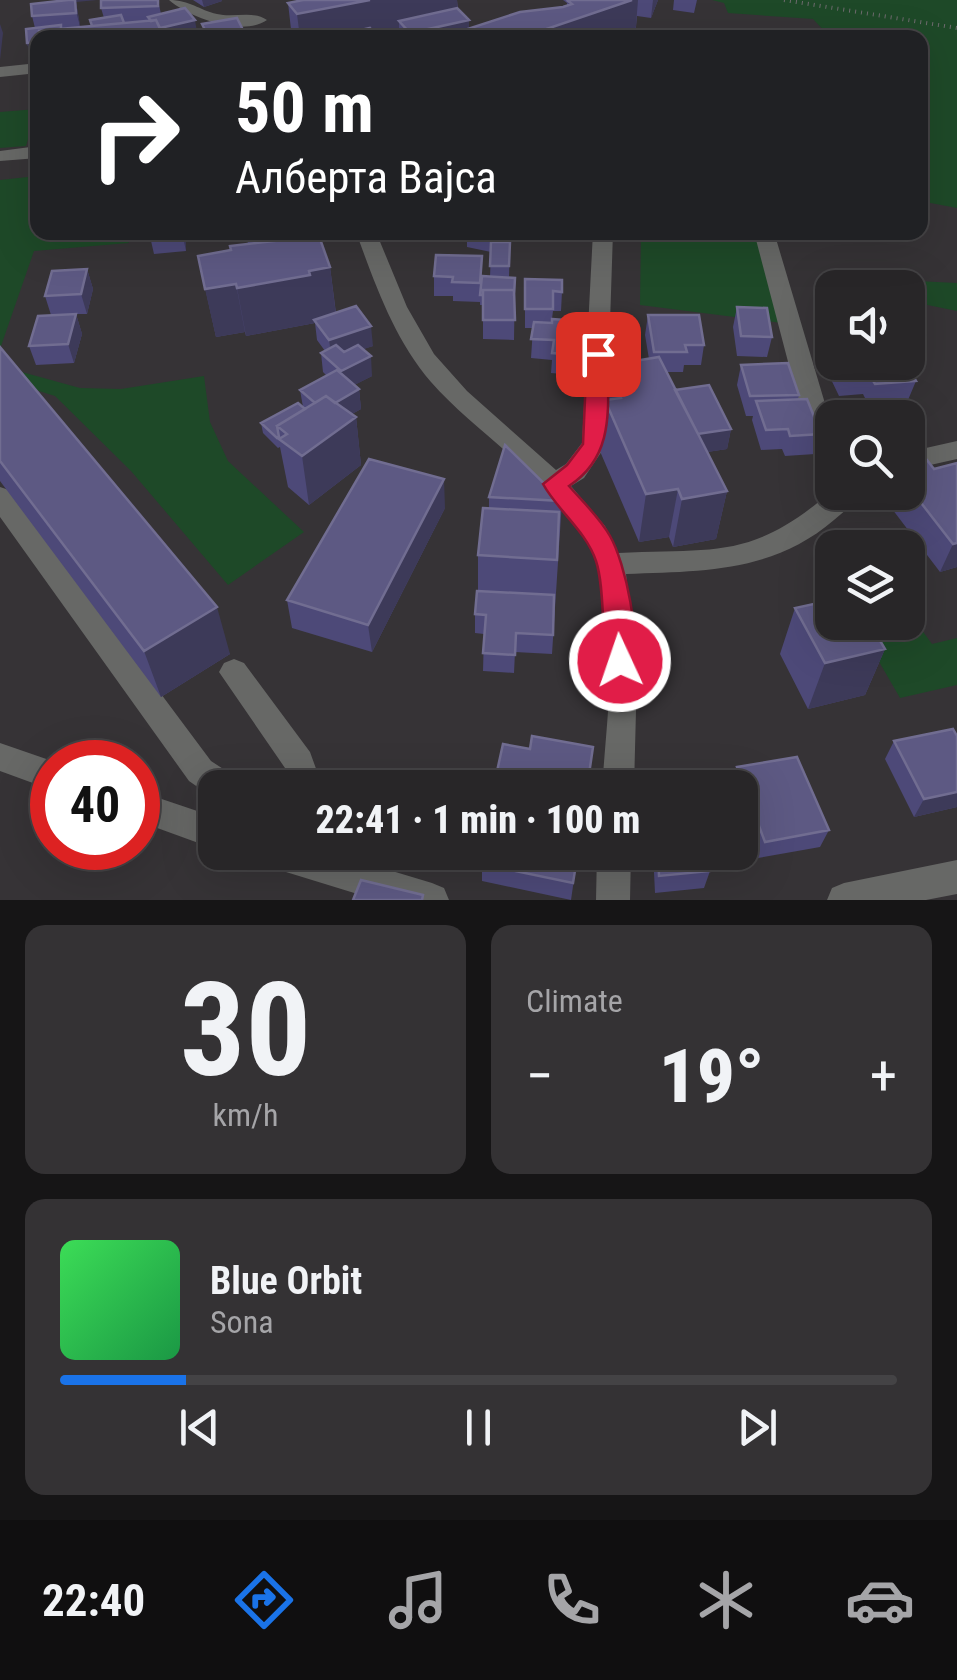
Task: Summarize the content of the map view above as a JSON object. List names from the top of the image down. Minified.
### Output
{"page":{"turn":["50 m","Алберта Вајса"],"limit":"40","trip":"22:41 · 1 min · 100 m","tile":[["30","km/h"],"Climate"],"heat":["−","19°","+"],"song":["Blue Orbit","Sona"],"tabs":"22:40"}}
